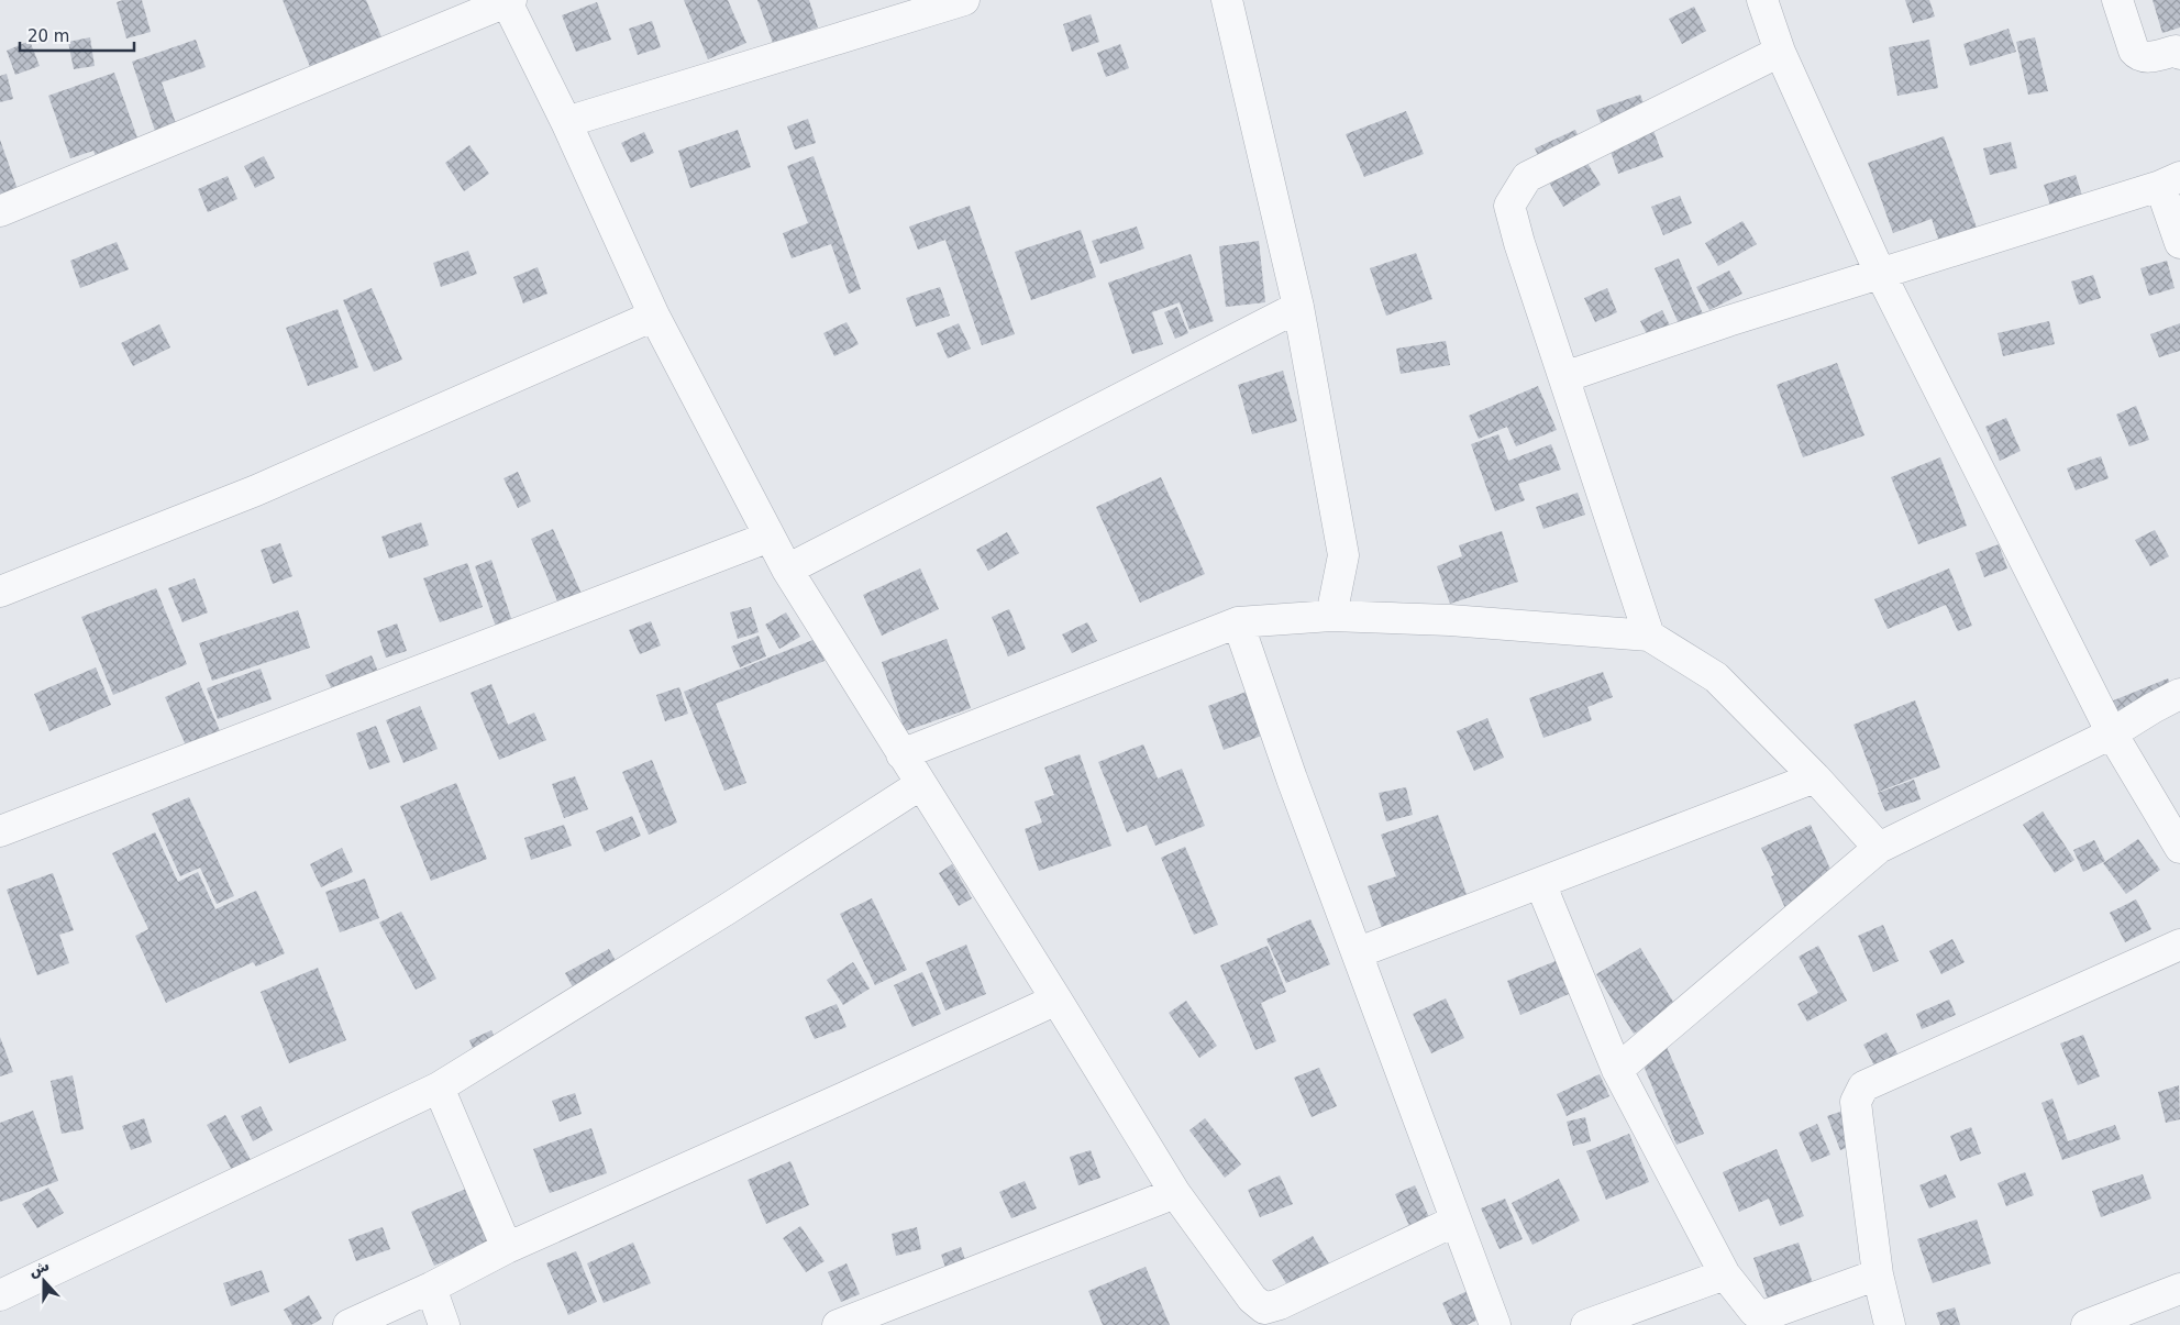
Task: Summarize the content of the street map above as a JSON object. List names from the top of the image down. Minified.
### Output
{"scale_bar":"20 m","north":"top"}
